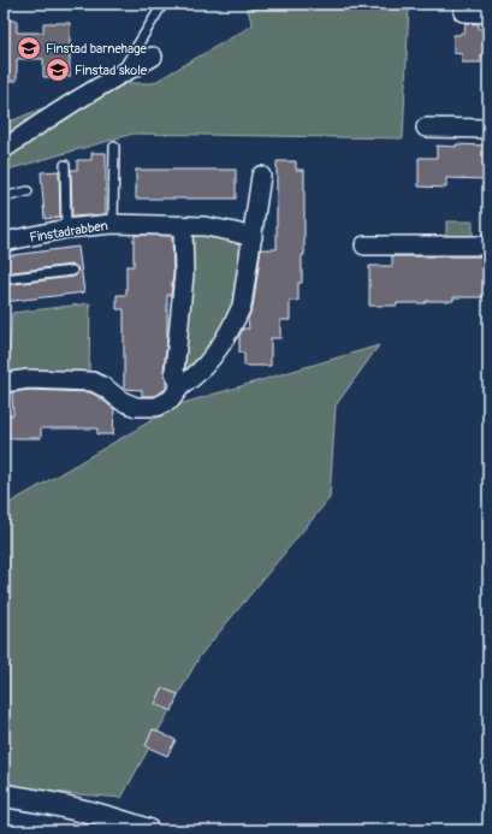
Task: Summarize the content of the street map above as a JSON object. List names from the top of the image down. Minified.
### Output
{"streets":{"street":["Finstadrabben"]},"places":{"school or university":["Finstad barnehage","Finstad skole"]}}
